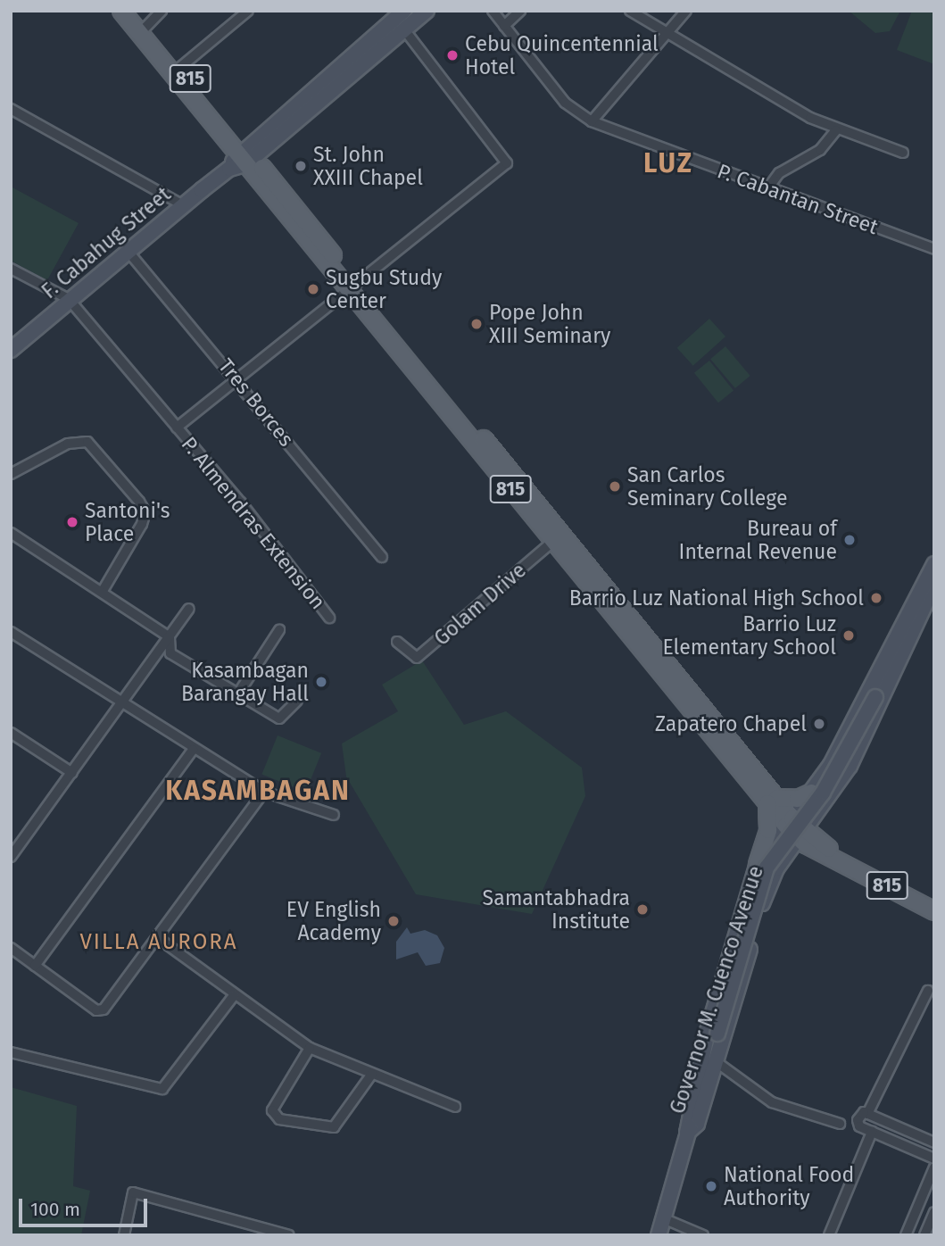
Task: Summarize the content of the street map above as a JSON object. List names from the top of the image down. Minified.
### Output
{"streets":{"main road":["815","F. Cabahug Street","Governor M. Cuenco Avenue"],"street":["P. Cabantan Street","Tres Borces","P. Almendras Extension","Golam Drive"]},"crossings":[["815","F. Cabahug Street"],["815","P. Almendras Extension"],["815","Golam Drive"],["815","Governor M. Cuenco Avenue"],["F. Cabahug Street","Tres Borces"],["F. Cabahug Street","P. Almendras Extension"],["Tres Borces","P. Almendras Extension"]],"districts":["LUZ","KASAMBAGAN","VILLA AURORA"],"places":["Cebu Quincentennial Hotel","St. John XXIII Chapel","Sugbu Study Center","Pope John XIII Seminary","San Carlos Seminary College","Santoni's Place","Bureau of Internal Revenue","Barrio Luz National High School","Barrio Luz Elementary School","Kasambagan Barangay Hall","Zapatero Chapel","Samantabhadra Institute","EV English Academy","National Food Authority"],"scale_bar":"100 m"}
